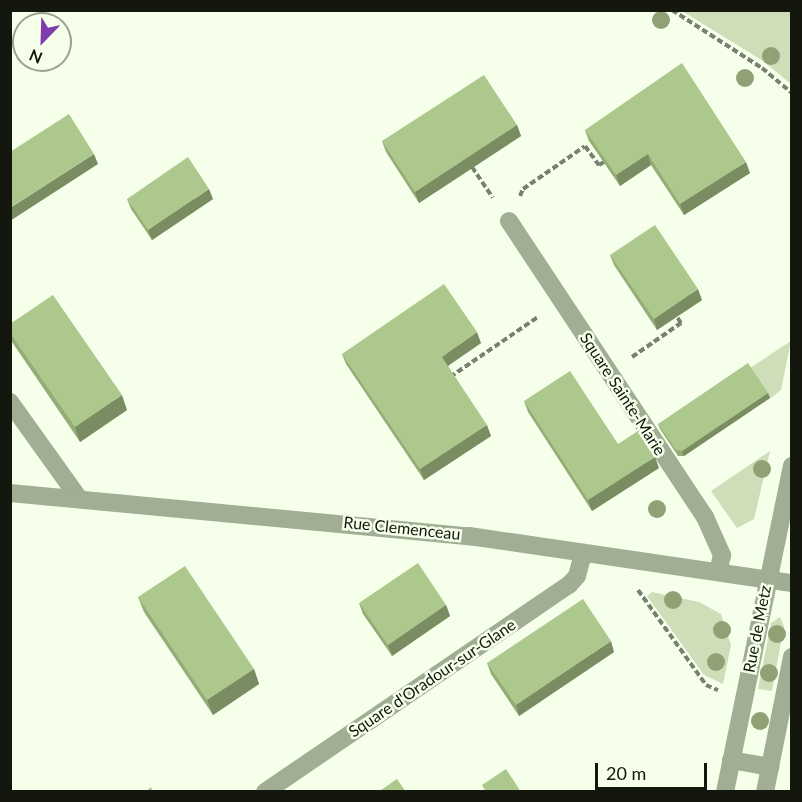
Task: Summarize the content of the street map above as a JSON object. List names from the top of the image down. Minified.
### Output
{"streets":{"street":["Square Sainte-Marie","Rue Clemenceau","Rue de Metz","Square d'Oradour-sur-Glane"]},"crossings":[["Square Sainte-Marie","Rue Clemenceau"],["Rue Clemenceau","Rue de Metz"],["Rue Clemenceau","Square d'Oradour-sur-Glane"]],"scale_bar":"20 m","north":"bottom left"}
